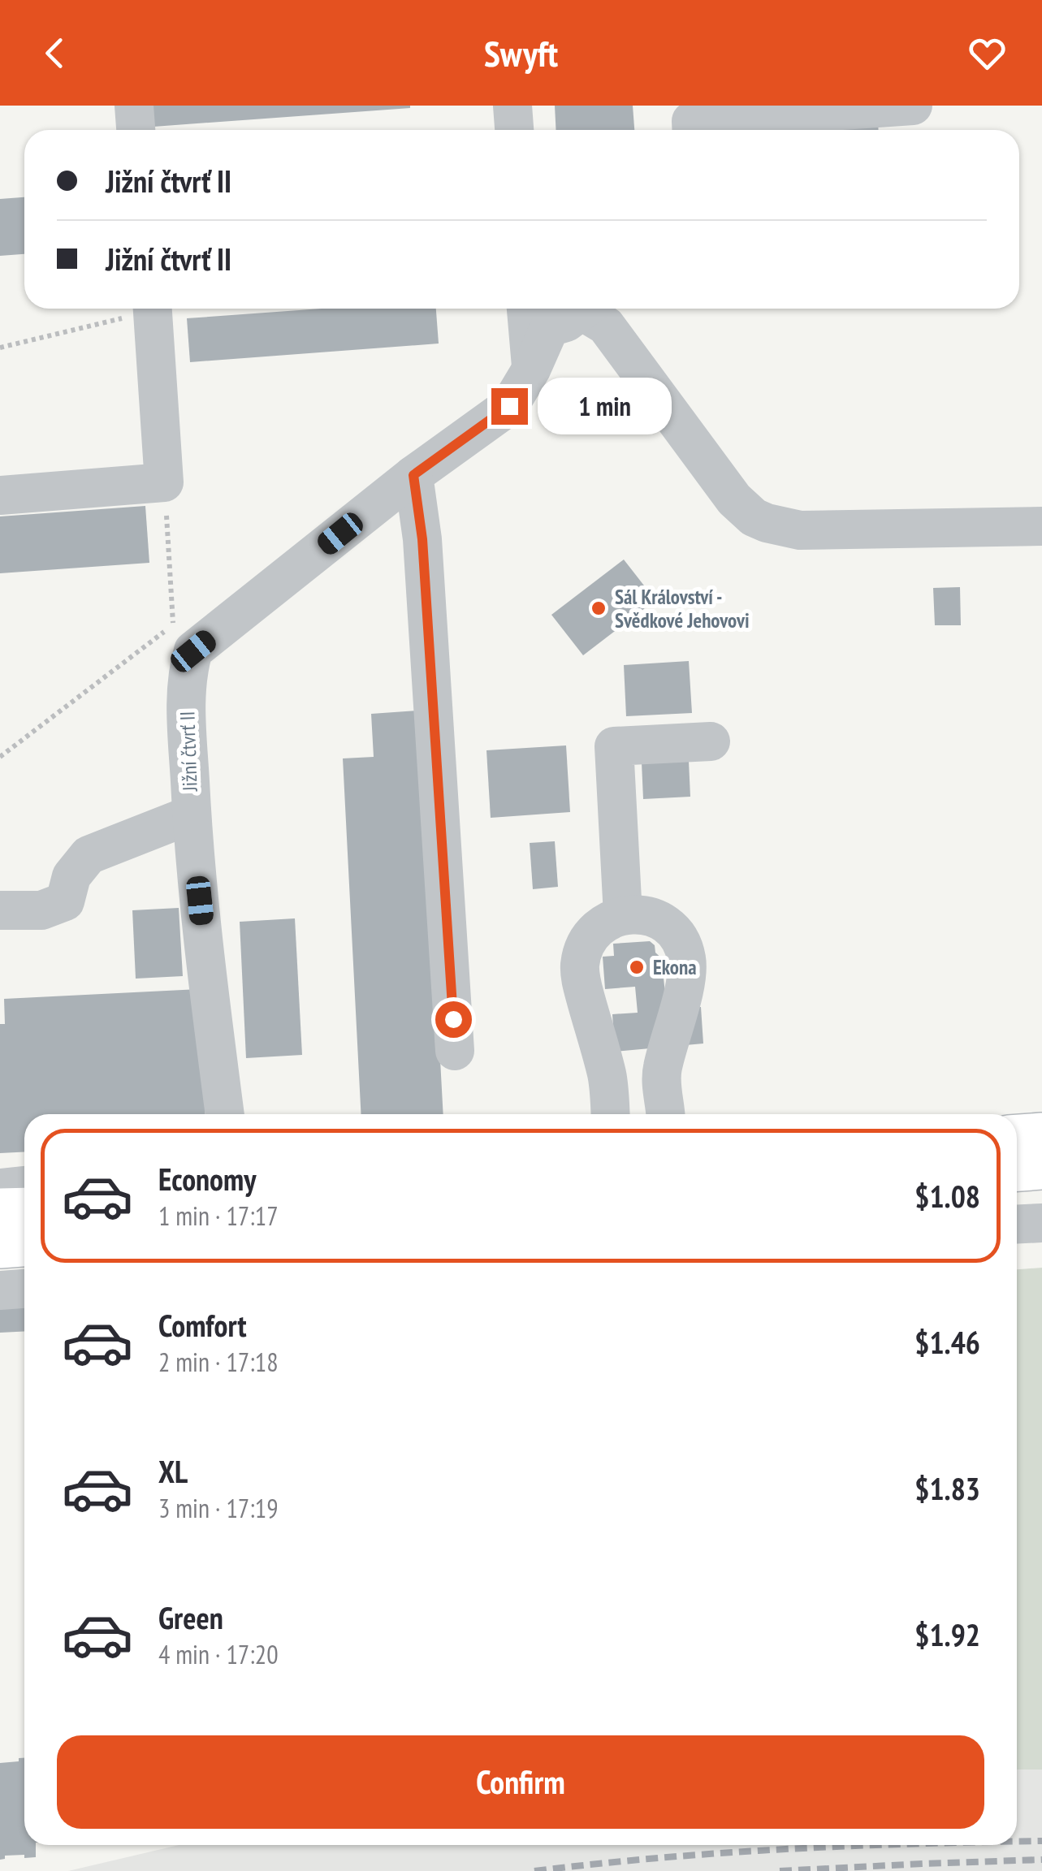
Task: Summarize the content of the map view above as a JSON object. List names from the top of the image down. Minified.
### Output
{"streets":{"street":["Jižní čtvrť II"]},"places":["Sál Království - Svědkové Jehovovi","Ekona"],"page":{"header":"Swyft","banner":["Jižní čtvrť II","Jižní čtvrť II"],"bubble":"1 min","list":[{"name":"Economy","note":"1 min · 17:17","value":"$1.08"},{"name":"Comfort","note":"2 min · 17:18","value":"$1.46"},{"name":"XL","note":"3 min · 17:19","value":"$1.83"},{"name":"Green","note":"4 min · 17:20","value":"$1.92"}],"buttons":"Confirm"}}
